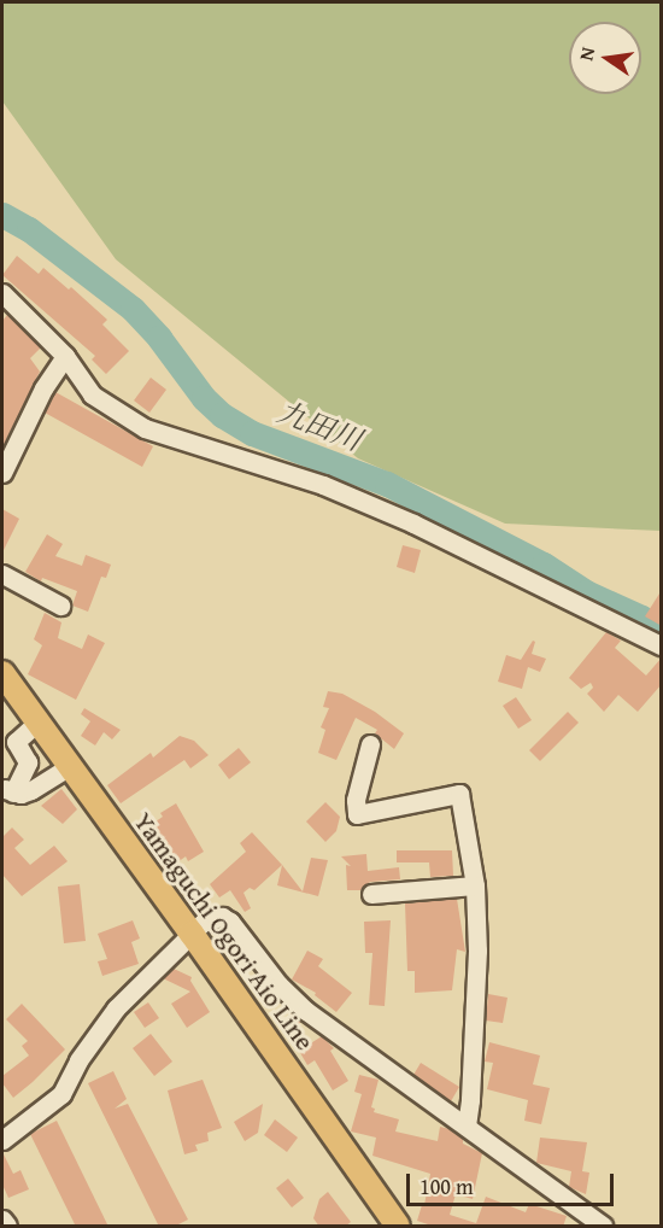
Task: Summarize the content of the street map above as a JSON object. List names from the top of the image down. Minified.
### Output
{"streets":{"main road":["Yamaguchi Ogori Aio Line"]},"water":["九田川"],"scale_bar":"100 m","north":"left"}
